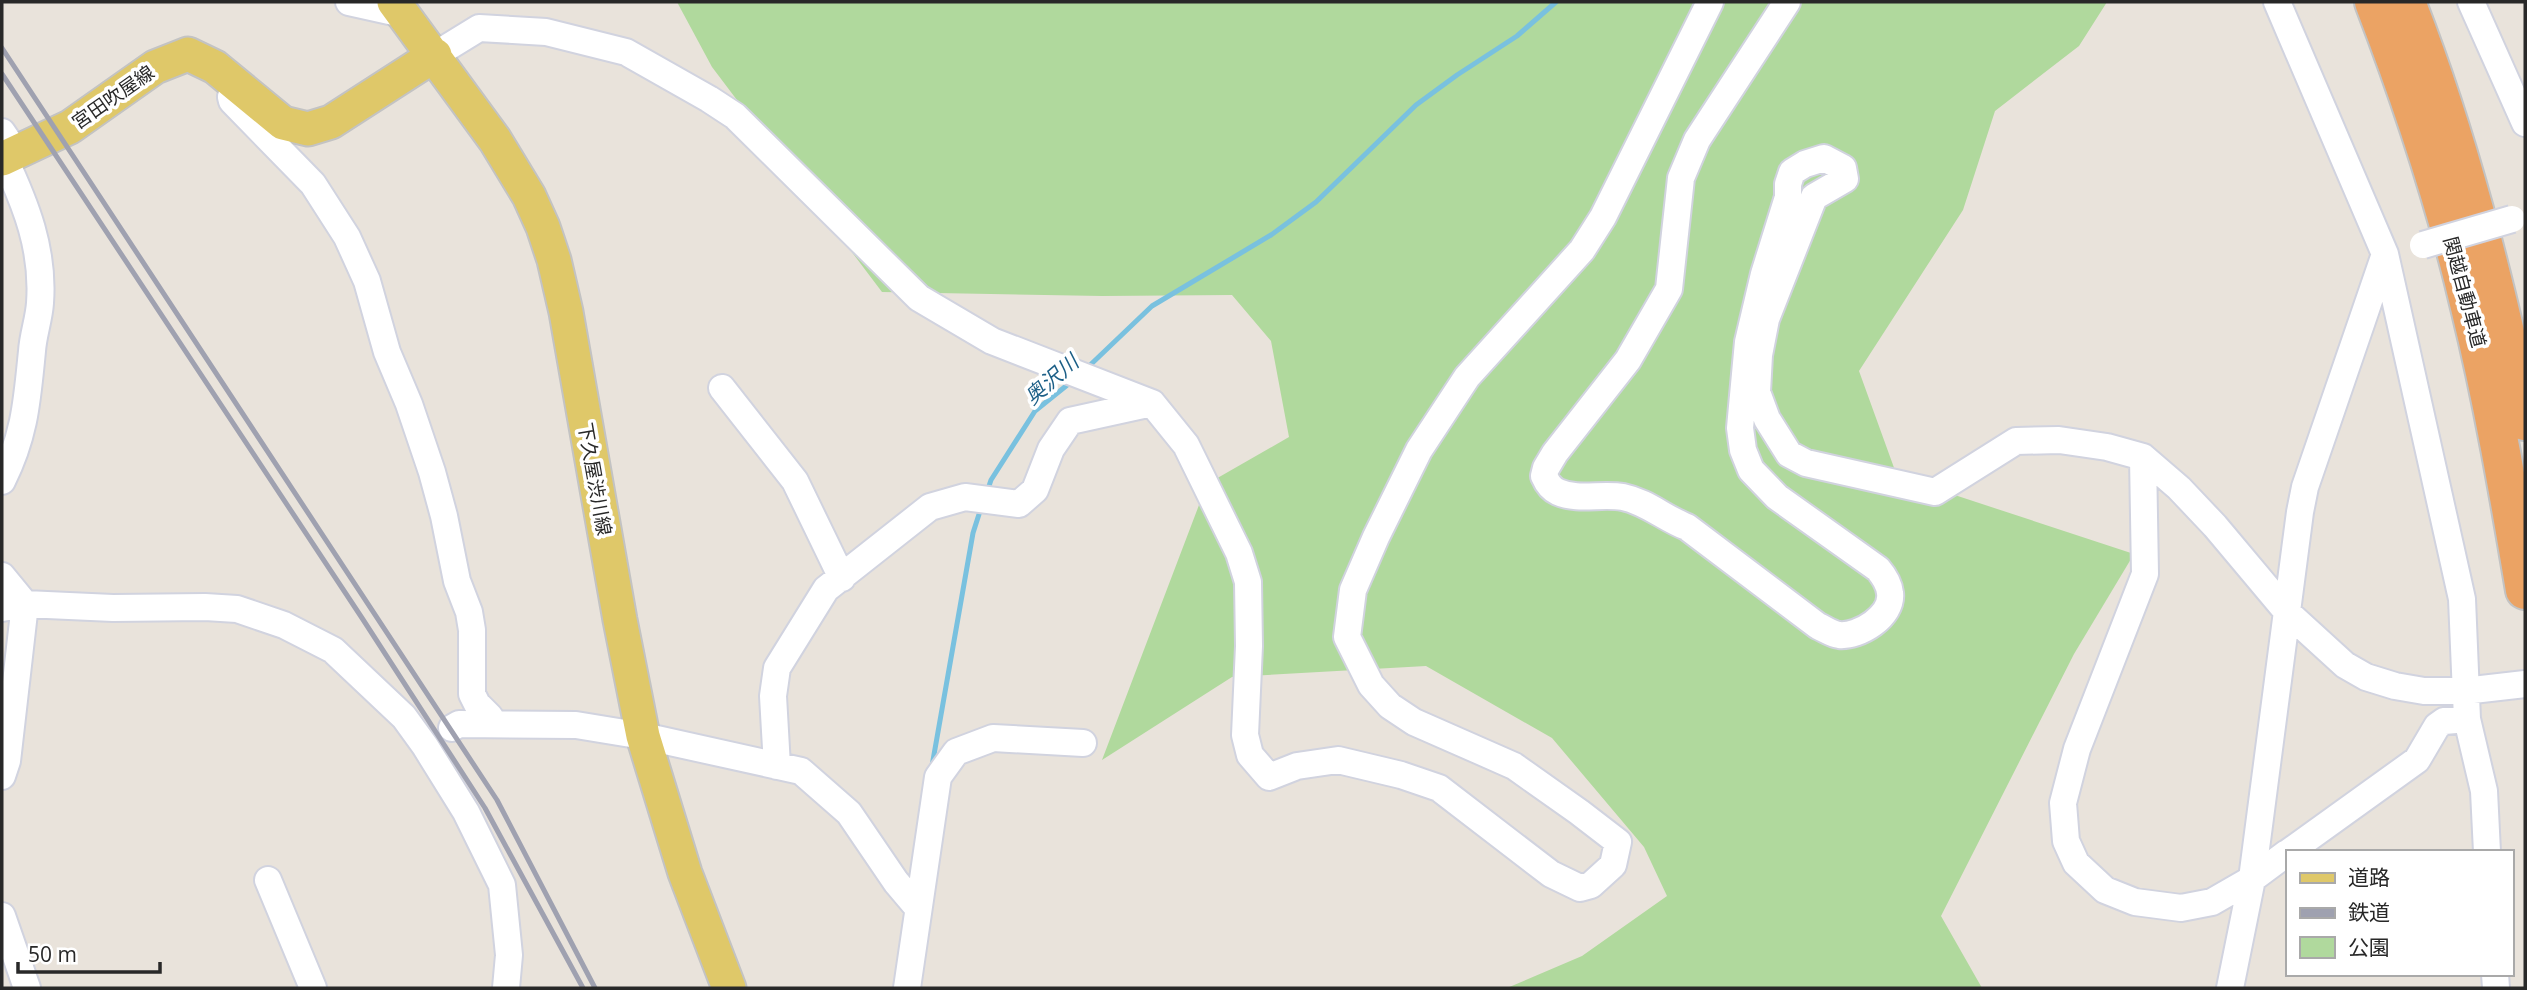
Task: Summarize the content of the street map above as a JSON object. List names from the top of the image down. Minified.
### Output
{"streets":{"highway":["関越自動車道"],"main road":["宮田吹屋線","下久屋渋川線"]},"crossings":[["宮田吹屋線","下久屋渋川線"]],"water":["奥沢川"],"legend":["道路","鉄道","公園"],"scale_bar":"50 m"}
